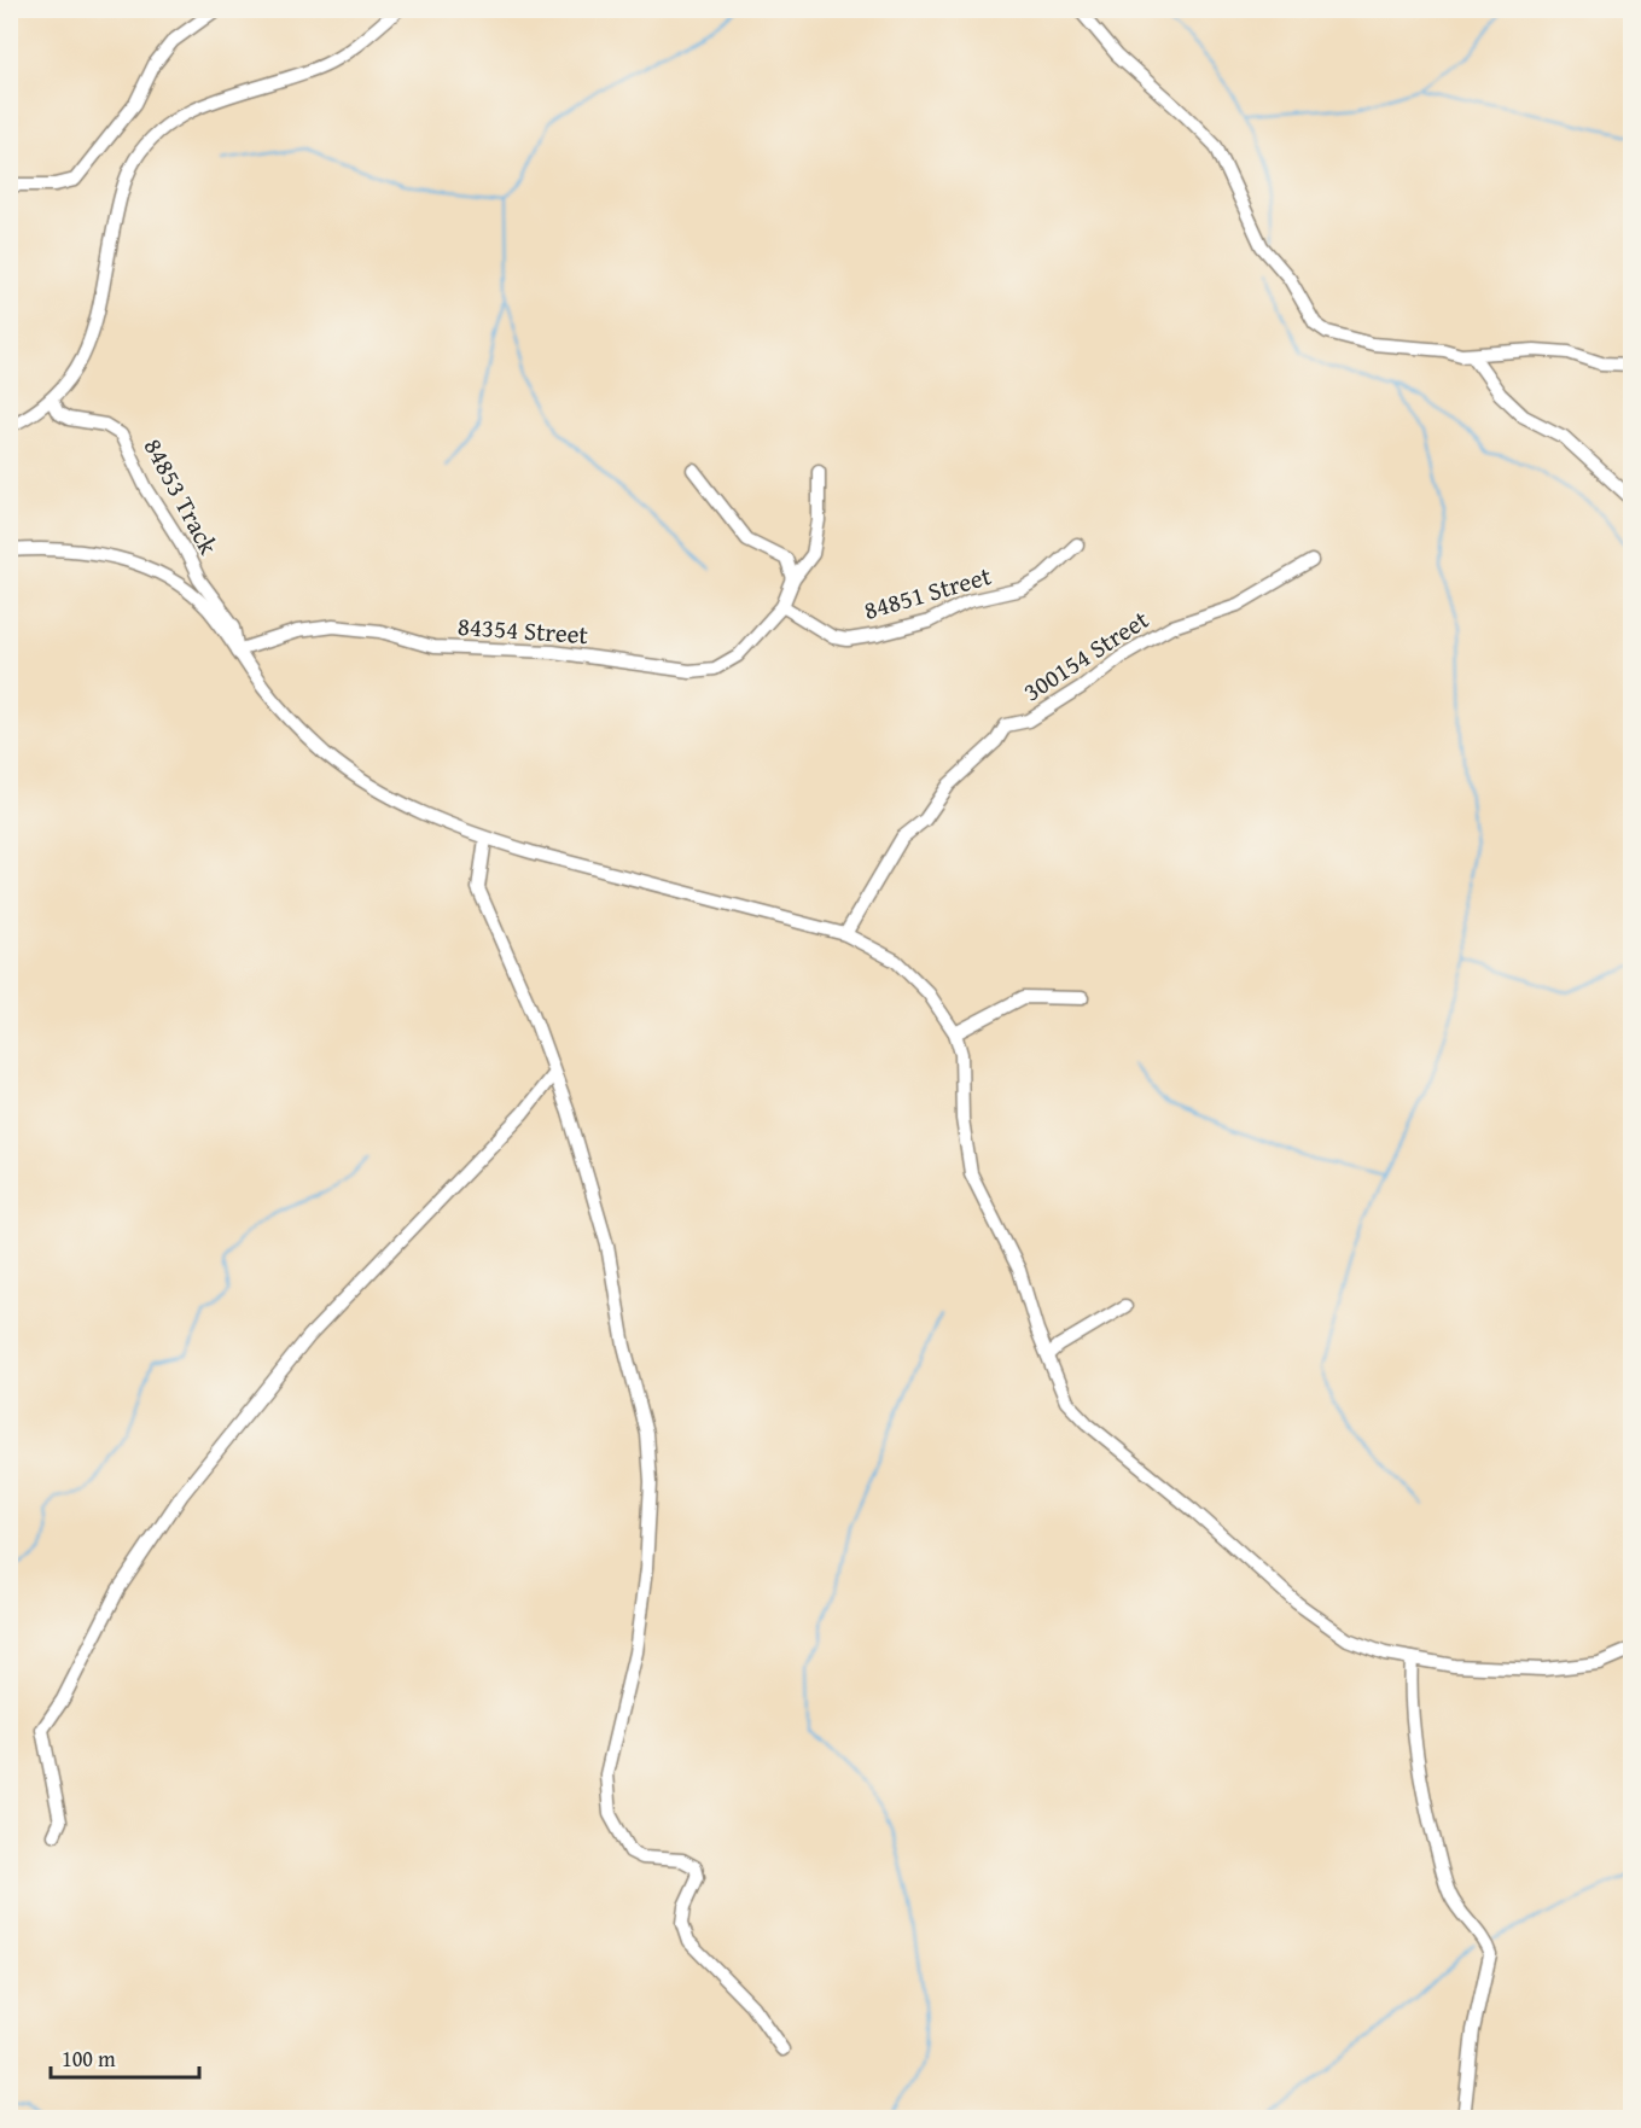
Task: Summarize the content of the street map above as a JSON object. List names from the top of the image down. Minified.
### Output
{"streets":{"street":["84853 Track","84851 Street","84354 Street","300154 Street"]},"crossings":[["84853 Track","84354 Street"],["84851 Street","84354 Street"]],"scale_bar":"100 m"}
